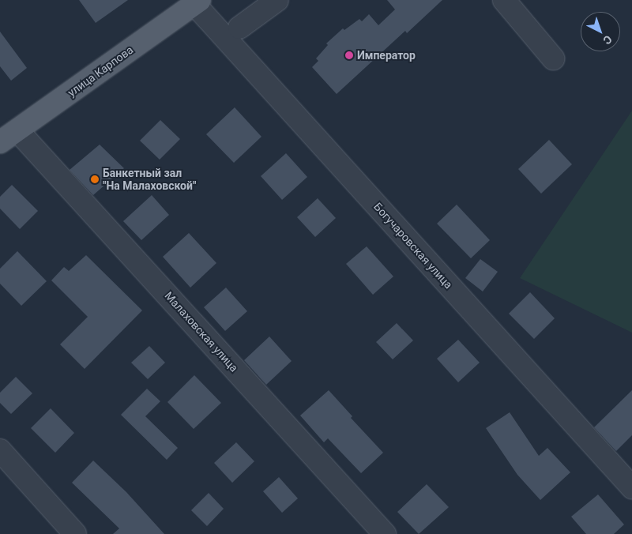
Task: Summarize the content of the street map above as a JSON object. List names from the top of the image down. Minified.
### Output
{"streets":{"main road":["улица Карпова"],"street":["Богучаровская улица","Малаховская улица"]},"crossings":[["улица Карпова","Богучаровская улица"],["улица Карпова","Малаховская улица"]],"places":["Император","Банкетный зал \"На Малаховской\""],"north":"bottom right"}
